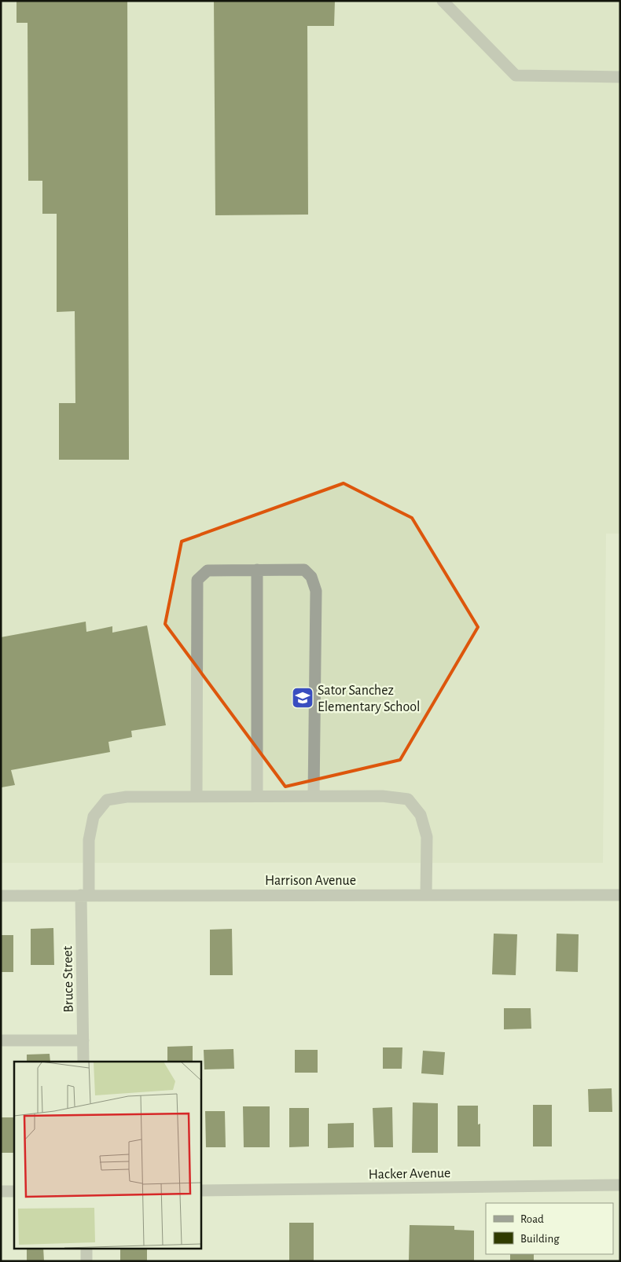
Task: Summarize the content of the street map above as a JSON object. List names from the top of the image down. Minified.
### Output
{"streets":{"street":["Harrison Avenue","Bruce Street","Hacker Avenue"]},"crossings":[["Harrison Avenue","Bruce Street"]],"places":{"school or university":["Sator Sanchez Elementary School"]},"legend":["Road","Building"]}
